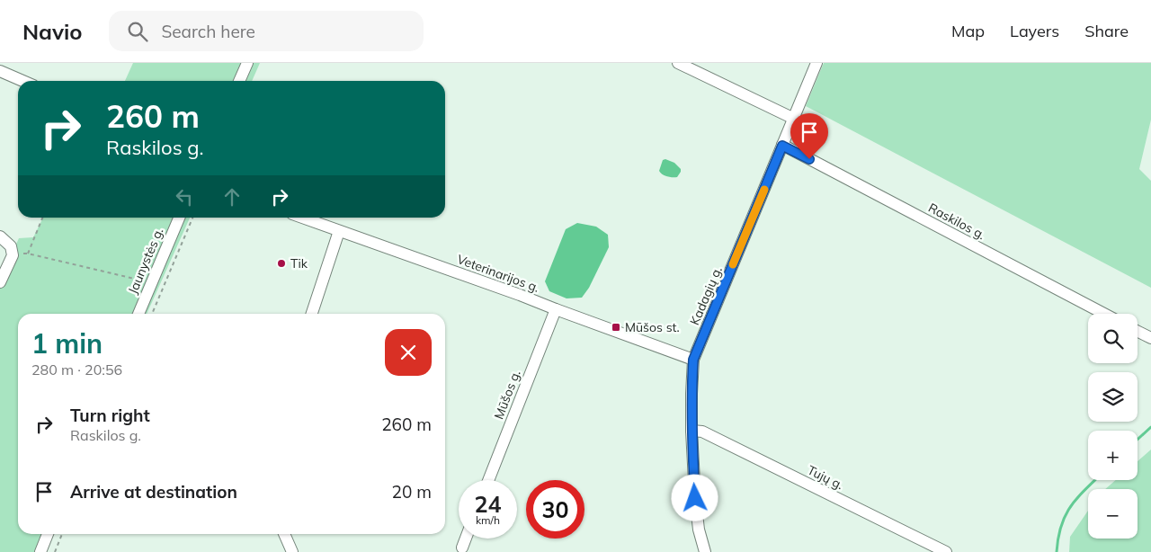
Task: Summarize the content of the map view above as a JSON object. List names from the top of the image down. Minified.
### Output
{"streets":{"street":["Raskilos g.","Jaunystės g.","Veterinarijos g.","Kadagių g.","Mūšos g.","Tujų g."]},"crossings":[["Raskilos g.","Kadagių g."],["Veterinarijos g.","Kadagių g."],["Veterinarijos g.","Mūšos g."],["Kadagių g.","Tujų g."]],"places":{"other":["Tik"],"transit":["Mūšos st."]},"page":{"header":"Navio","search":"Search here","nav":["Map","Layers","Share"],"turn":["260 m","Raskilos g."],"map_buttons":["+","−"],"heading":["1 min","280 m · 20:56"],"list":[{"name":"Turn right","note":"Raskilos g.","value":"260 m"},{"name":"Arrive at destination","value":"20 m"}],"speed":"24 km/h","limit":"30"}}
